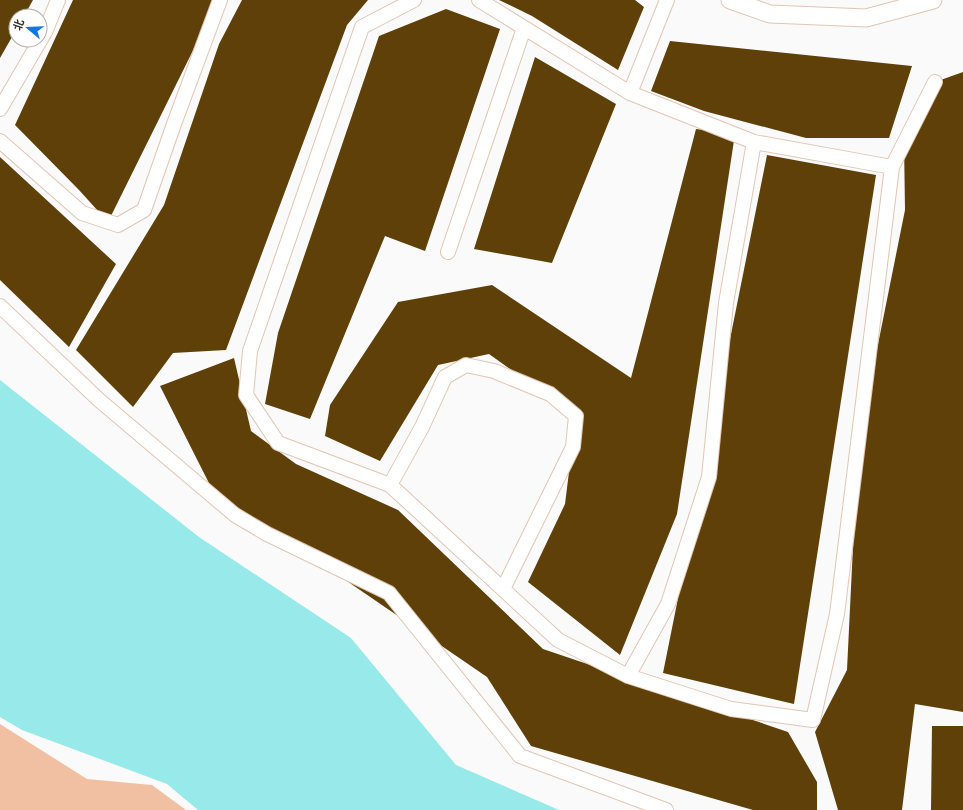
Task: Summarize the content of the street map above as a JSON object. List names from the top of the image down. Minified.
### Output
{"north":"left"}
